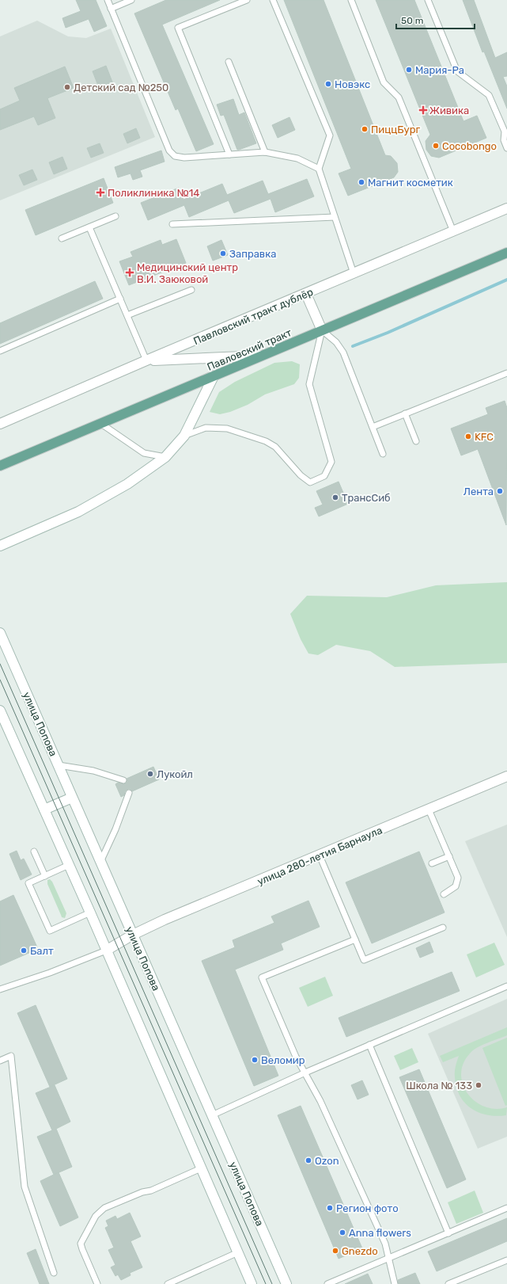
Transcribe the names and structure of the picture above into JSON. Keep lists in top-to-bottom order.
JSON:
{
  "streets": {
    "main road": [
      "Павловский тракт дублёр",
      "Павловский тракт",
      "улица Попова",
      "улица 280-летия Барнаула"
    ]
  },
  "crossings": [
    ["улица Попова", "улица 280-летия Барнаула"]
  ],
  "places": {
    "other": [
      "Мария-Ра",
      "Новэкс",
      "Детский сад №250",
      "ПиццБург",
      "Cocobongo",
      "Магнит косметик",
      "Заправка",
      "KFC",
      "Лента",
      "ТрансСиб",
      "Лукойл",
      "Балт",
      "Веломир",
      "Школа № 133",
      "Ozon",
      "Регион фото",
      "Anna flowers",
      "Gnezdo"
    ],
    "health": ["Живика", "Поликлиника №14", "Медицинский центр В.И. Заюковой"]
  },
  "scale_bar": "50 m"
}
